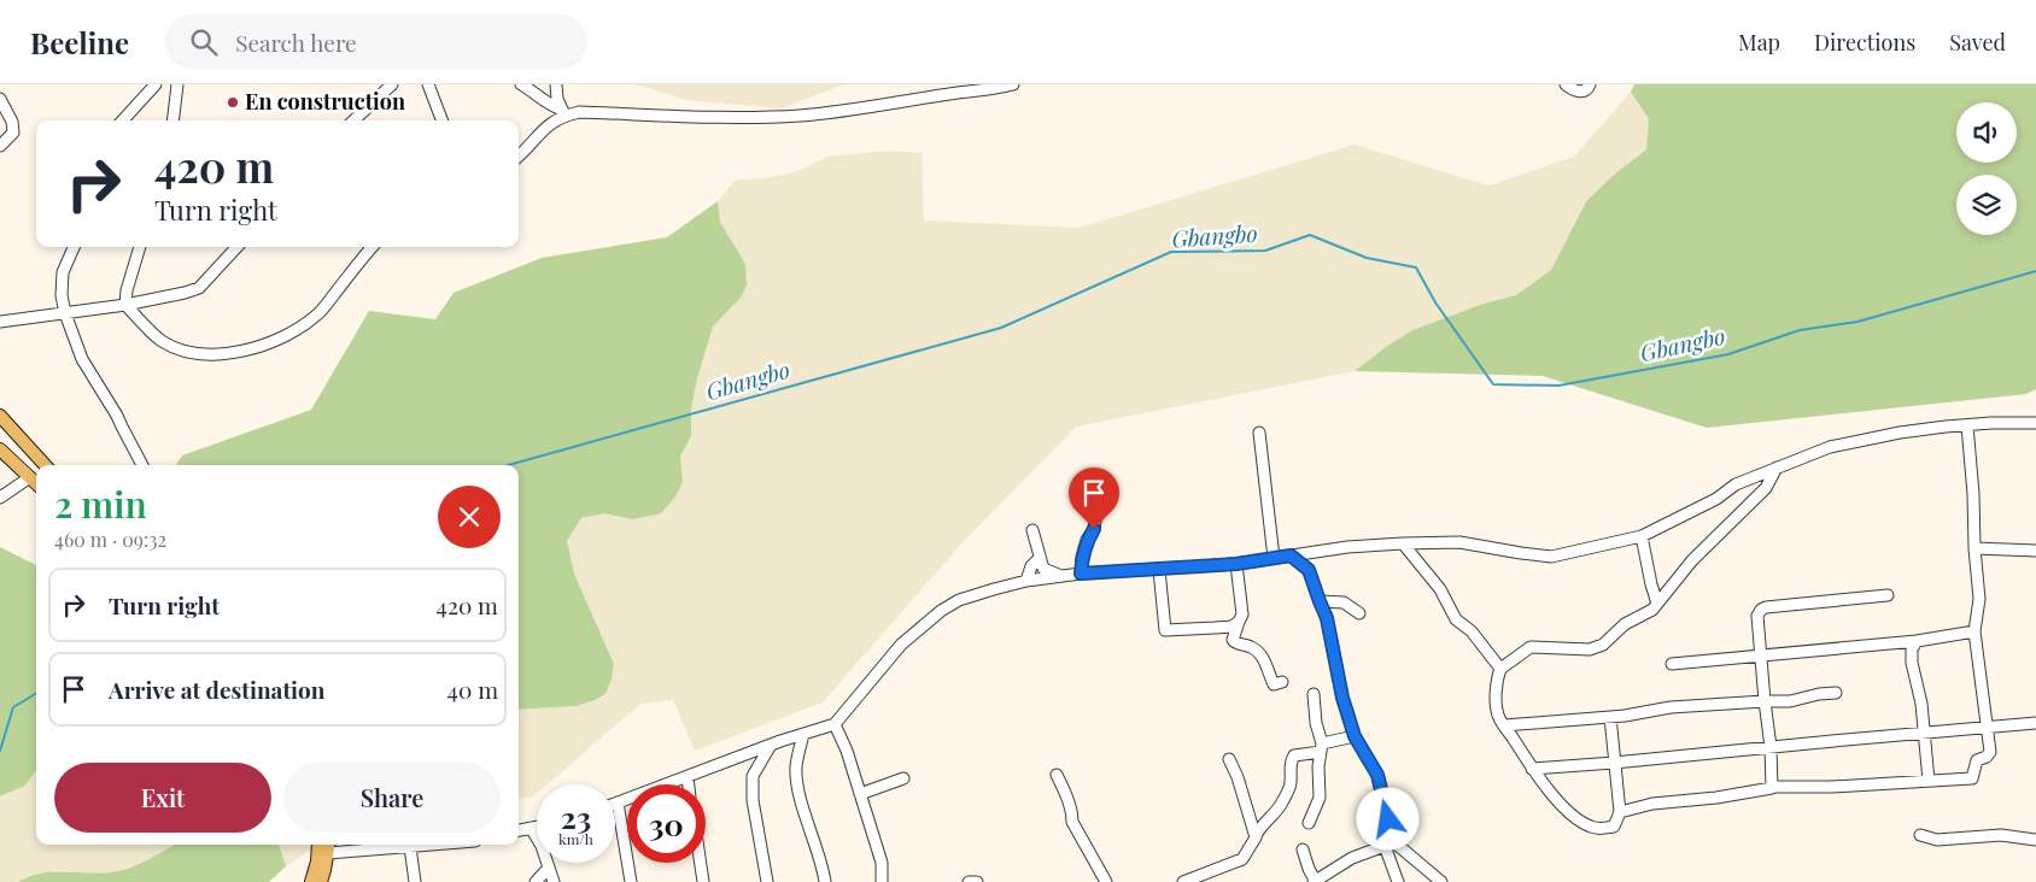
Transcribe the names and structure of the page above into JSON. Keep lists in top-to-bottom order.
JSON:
{
  "water": ["Gbangbo"],
  "places": ["En construction"],
  "page": {
    "header": "Beeline",
    "search": "Search here",
    "nav": ["Map", "Directions", "Saved"],
    "turn": ["420 m", "Turn right"],
    "heading": ["2 min", "460 m · 09:32"],
    "list": [
      {
        "name": "Turn right",
        "value": "420 m"
      },
      {
        "name": "Arrive at destination",
        "value": "40 m"
      }
    ],
    "buttons": ["Exit", "Share"],
    "speed": "23 km/h",
    "limit": "30"
  }
}
